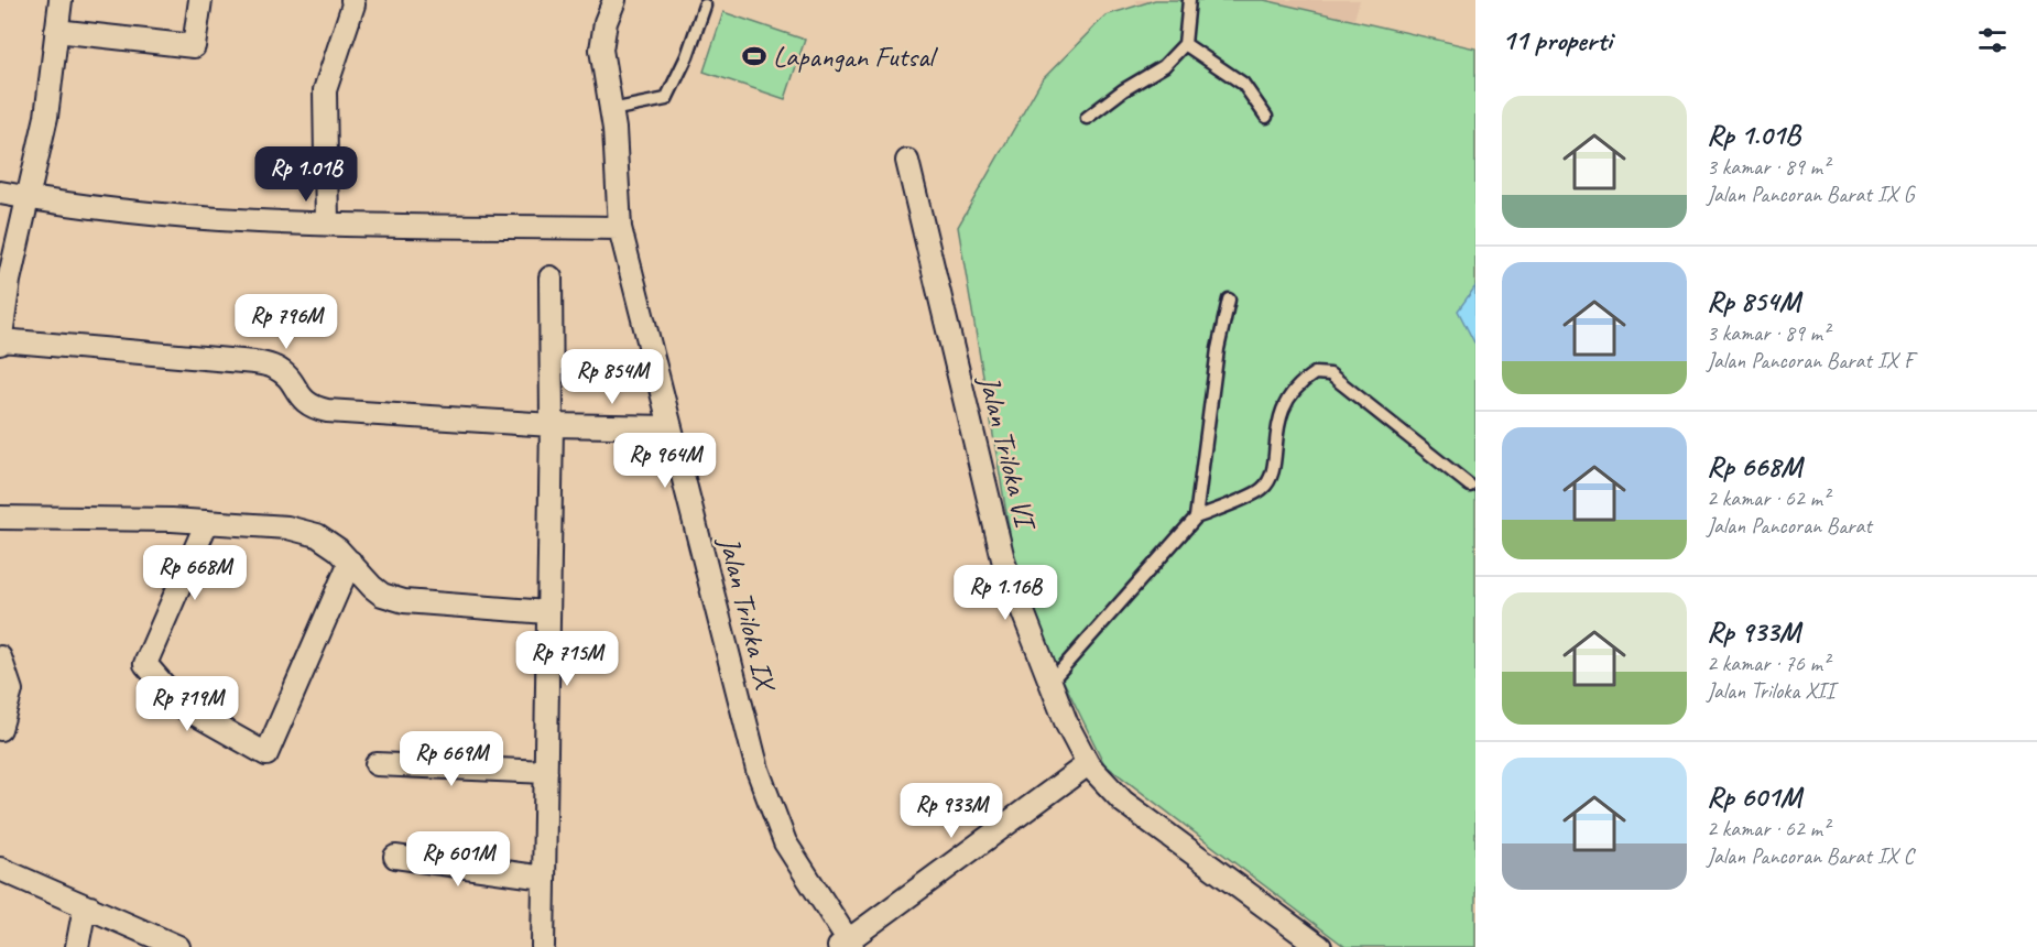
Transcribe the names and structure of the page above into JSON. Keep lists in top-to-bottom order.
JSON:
{
  "streets": {
    "street": ["Jalan Triloka VI", "Jalan Triloka IX"]
  },
  "places": {
    "sports": ["Lapangan Futsal"]
  },
  "page": {
    "heading": "11 properti",
    "list": [
      {
        "name": "Rp 1.01B",
        "note": "3 kamar · 89 m² · Jalan Pancoran Barat IX G"
      },
      {
        "name": "Rp 854M",
        "note": "3 kamar · 89 m² · Jalan Pancoran Barat IX F"
      },
      {
        "name": "Rp 668M",
        "note": "2 kamar · 62 m² · Jalan Pancoran Barat"
      },
      {
        "name": "Rp 933M",
        "note": "2 kamar · 76 m² · Jalan Triloka XII"
      },
      {
        "name": "Rp 601M",
        "note": "2 kamar · 62 m² · Jalan Pancoran Barat IX C"
      }
    ],
    "price": [
      "Rp 1.01B",
      "Rp 796M",
      "Rp 854M",
      "Rp 964M",
      "Rp 668M",
      "Rp 1.16B",
      "Rp 715M",
      "Rp 719M",
      "Rp 669M",
      "Rp 933M",
      "Rp 601M"
    ]
  }
}
